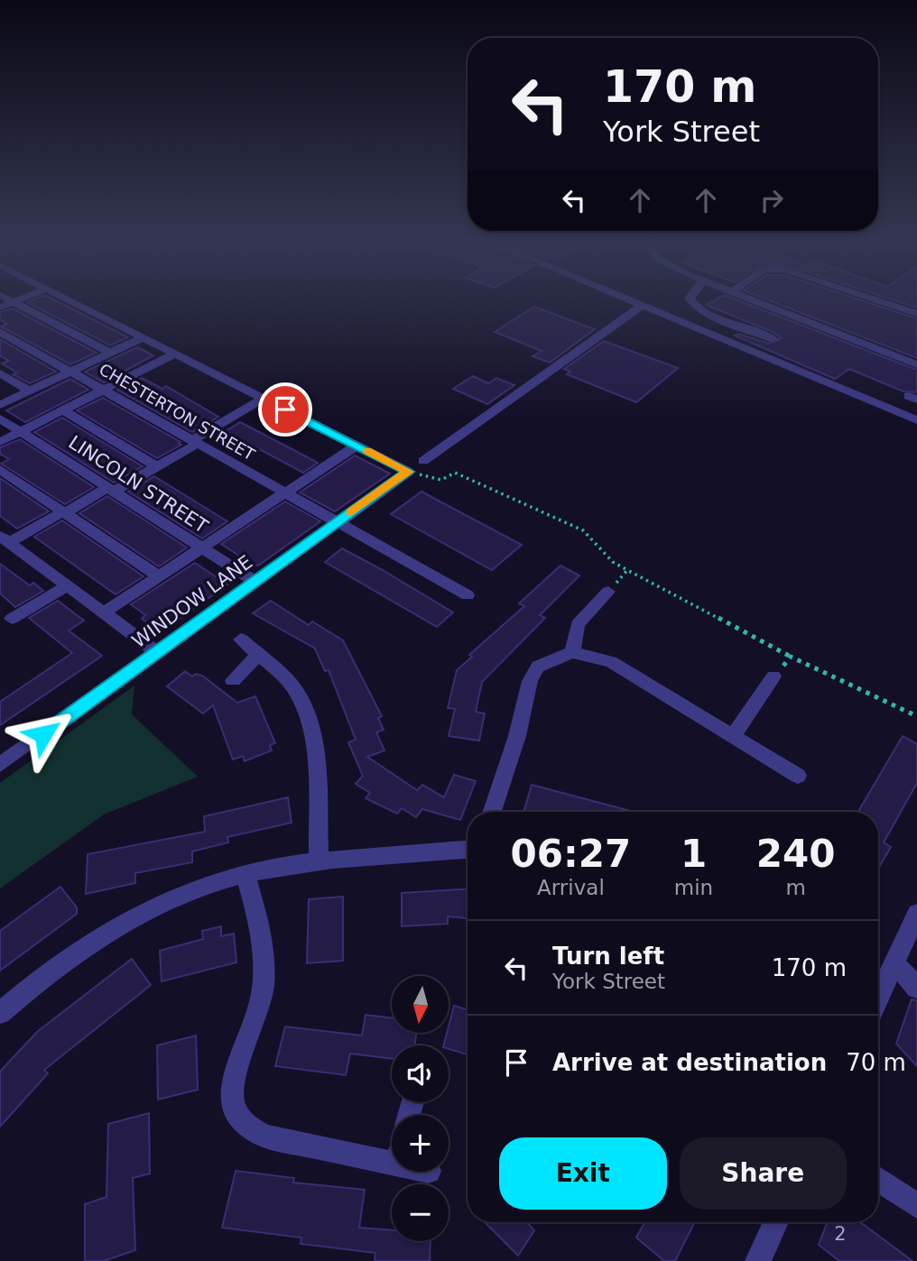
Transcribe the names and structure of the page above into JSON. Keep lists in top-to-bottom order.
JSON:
{
  "streets": {
    "street": ["CHESTERTON STREET", "LINCOLN STREET", "WINDOW LANE"]
  },
  "crossings": [
    ["CHESTERTON STREET", "WINDOW LANE"],
    ["LINCOLN STREET", "WINDOW LANE"]
  ],
  "house_numbers": ["2"],
  "north": "bottom",
  "page": {
    "turn": ["170 m", "York Street"],
    "eta": [
      "06:27",
      "Arrival",
      "1",
      "min",
      "240",
      "m"
    ],
    "list": [
      {
        "name": "Turn left",
        "note": "York Street",
        "value": "170 m"
      },
      {
        "name": "Arrive at destination",
        "value": "70 m"
      }
    ],
    "map_buttons": ["+", "−"],
    "buttons": ["Exit", "Share"]
  }
}
